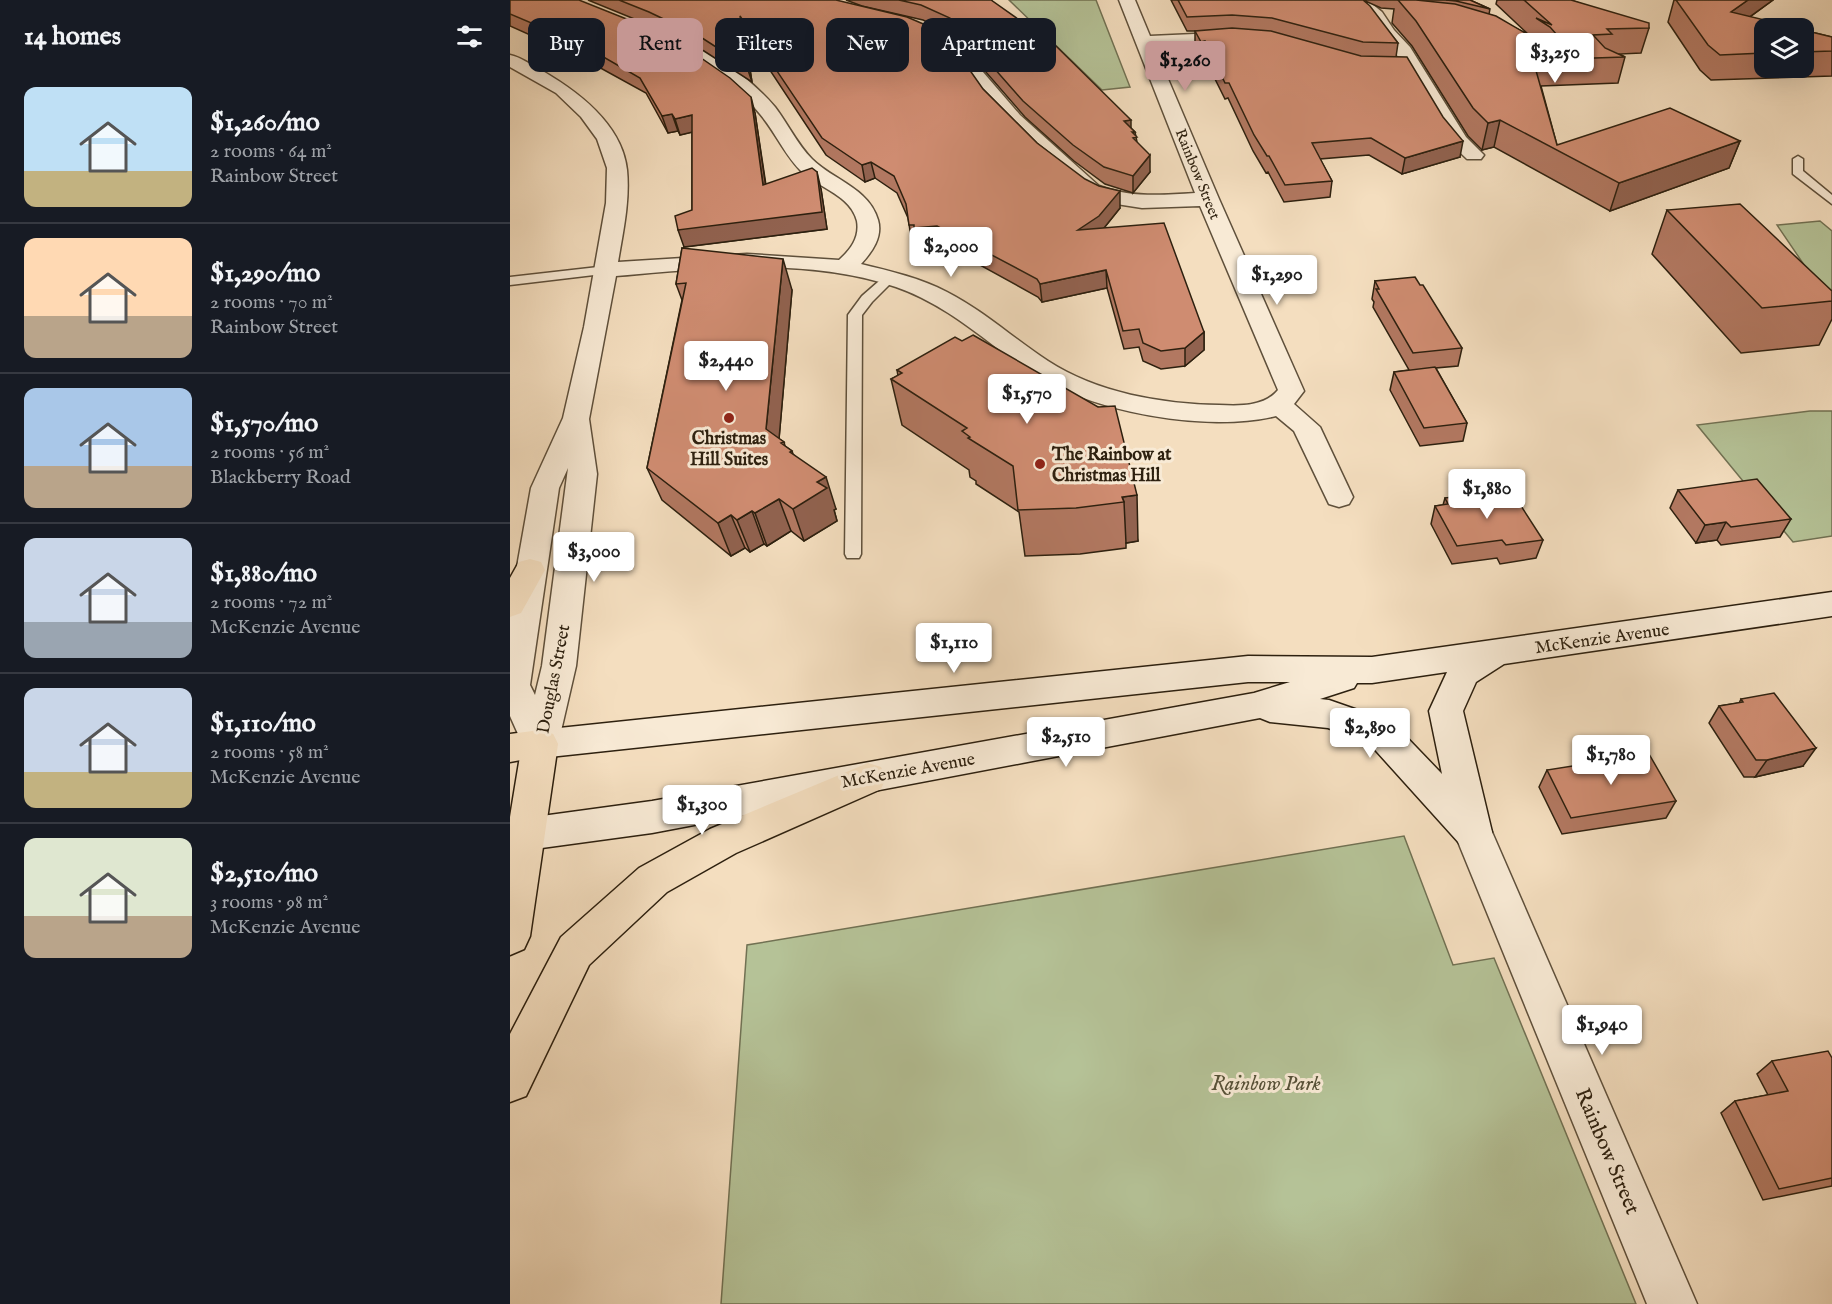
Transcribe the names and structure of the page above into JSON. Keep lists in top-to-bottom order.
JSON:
{
  "streets": {
    "street": ["Rainbow Street", "McKenzie Avenue", "Douglas Street"]
  },
  "crossings": [
    ["McKenzie Avenue", "Douglas Street"]
  ],
  "parks": ["Rainbow Park"],
  "places": ["Christmas Hill Suites", "The Rainbow at Christmas Hill"],
  "page": {
    "heading": "14 homes",
    "chip": [
      "Buy",
      "Rent",
      "Filters",
      "New",
      "Apartment"
    ],
    "price": [
      "$3,250",
      "$1,260",
      "$2,000",
      "$1,290",
      "$2,440",
      "$1,570",
      "$1,880",
      "$3,000",
      "$1,110",
      "$2,890",
      "$2,510",
      "$1,780",
      "$1,300",
      "$1,940"
    ],
    "list": [
      {
        "name": "$1,260/mo",
        "note": "2 rooms · 64 m² · Rainbow Street"
      },
      {
        "name": "$1,290/mo",
        "note": "2 rooms · 70 m² · Rainbow Street"
      },
      {
        "name": "$1,570/mo",
        "note": "2 rooms · 56 m² · Blackberry Road"
      },
      {
        "name": "$1,880/mo",
        "note": "2 rooms · 72 m² · McKenzie Avenue"
      },
      {
        "name": "$1,110/mo",
        "note": "2 rooms · 58 m² · McKenzie Avenue"
      },
      {
        "name": "$2,510/mo",
        "note": "3 rooms · 98 m² · McKenzie Avenue"
      }
    ]
  }
}
